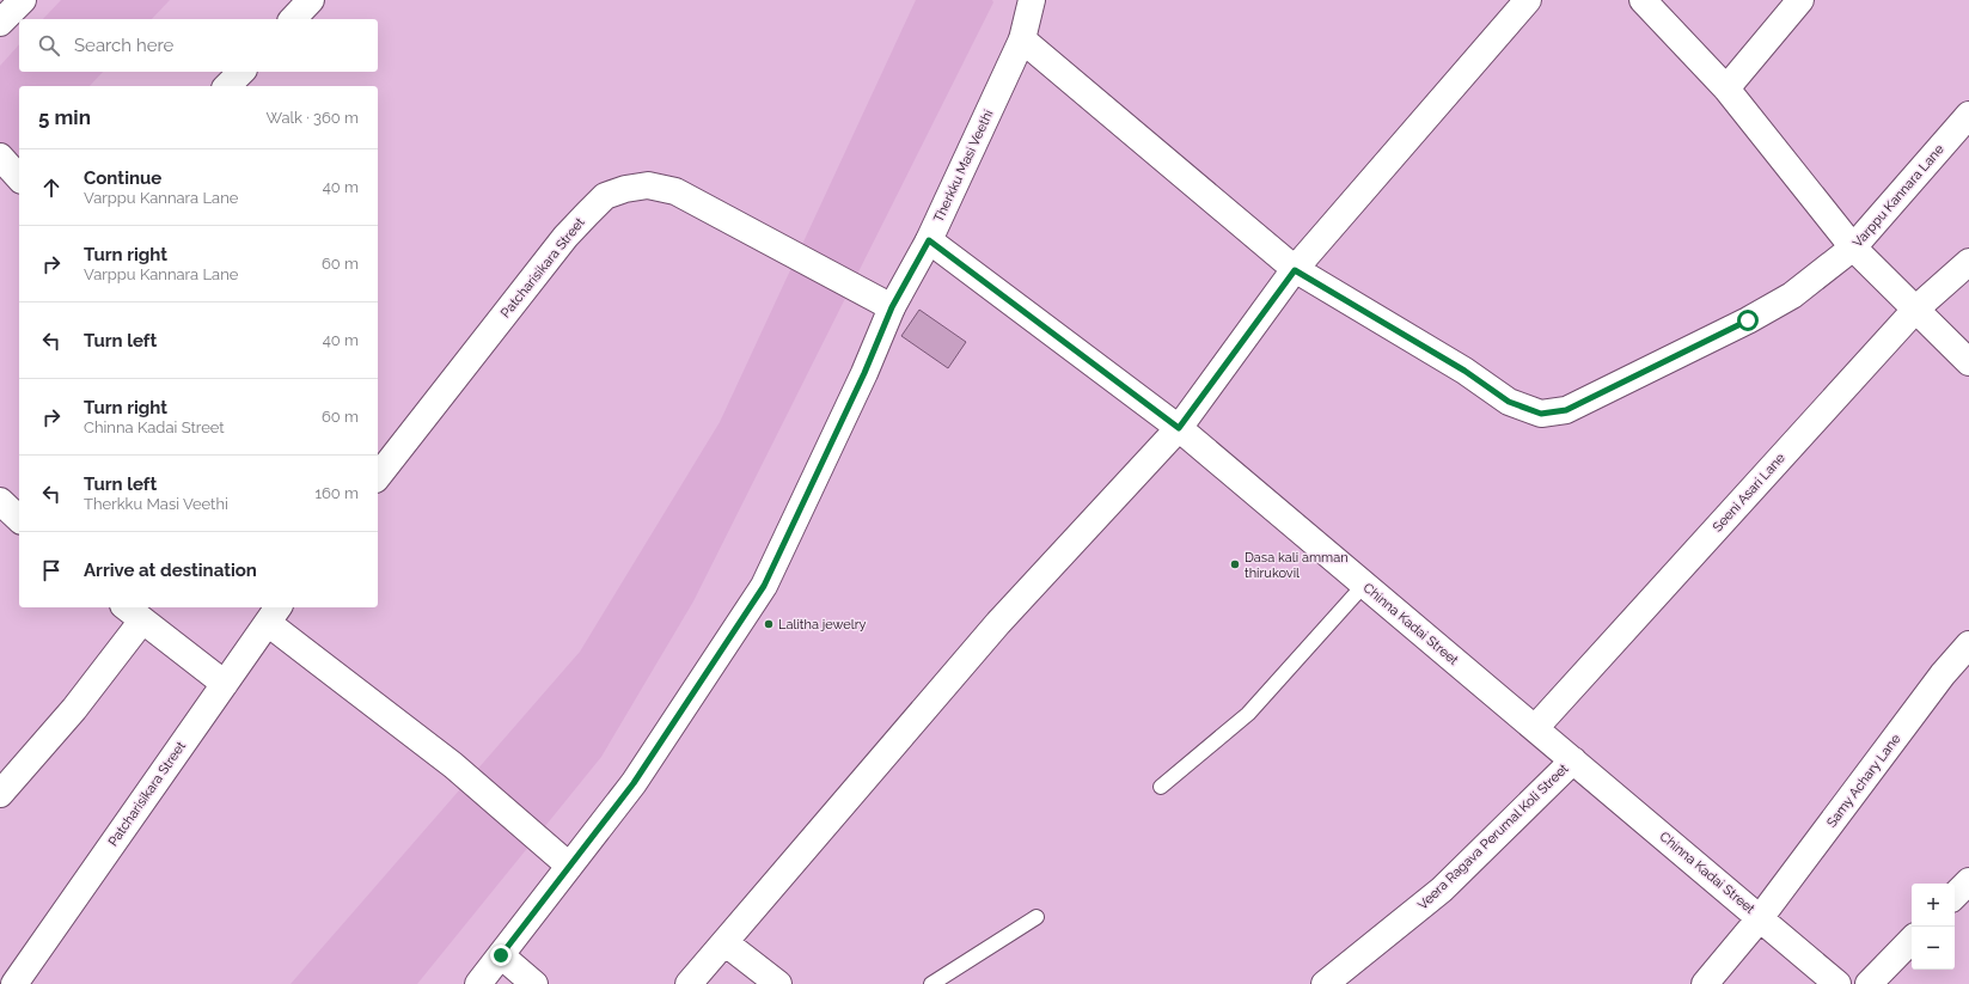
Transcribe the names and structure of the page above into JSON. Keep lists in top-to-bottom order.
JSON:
{
  "streets": {
    "street": [
      "Therkku Masi Veethi",
      "Varppu Kannara Lane",
      "Patcharisikara Street",
      "Seeni Asari Lane",
      "Chinna Kadai Street",
      "Samy Achary Lane",
      "Veera Ragava Perumal Koli Street"
    ]
  },
  "crossings": [
    ["Therkku Masi Veethi", "Varppu Kannara Lane"],
    ["Therkku Masi Veethi", "Patcharisikara Street"],
    ["Therkku Masi Veethi", "Chinna Kadai Street"],
    ["Seeni Asari Lane", "Chinna Kadai Street"],
    ["Chinna Kadai Street", "Samy Achary Lane"],
    ["Chinna Kadai Street", "Veera Ragava Perumal Koli Street"]
  ],
  "places": ["Dasa kali amman thirukovil", "Lalitha jewelry"],
  "page": {
    "search": "Search here",
    "heading": ["5 min", "Walk · 360 m"],
    "list": [
      ["Continue", "Varppu Kannara Lane", "40 m"],
      ["Turn right", "Varppu Kannara Lane", "60 m"],
      ["Turn left", "40 m"],
      ["Turn right", "Chinna Kadai Street", "60 m"],
      ["Turn left", "Therkku Masi Veethi", "160 m"],
      "Arrive at destination"
    ],
    "map_buttons": ["+", "−"]
  }
}
